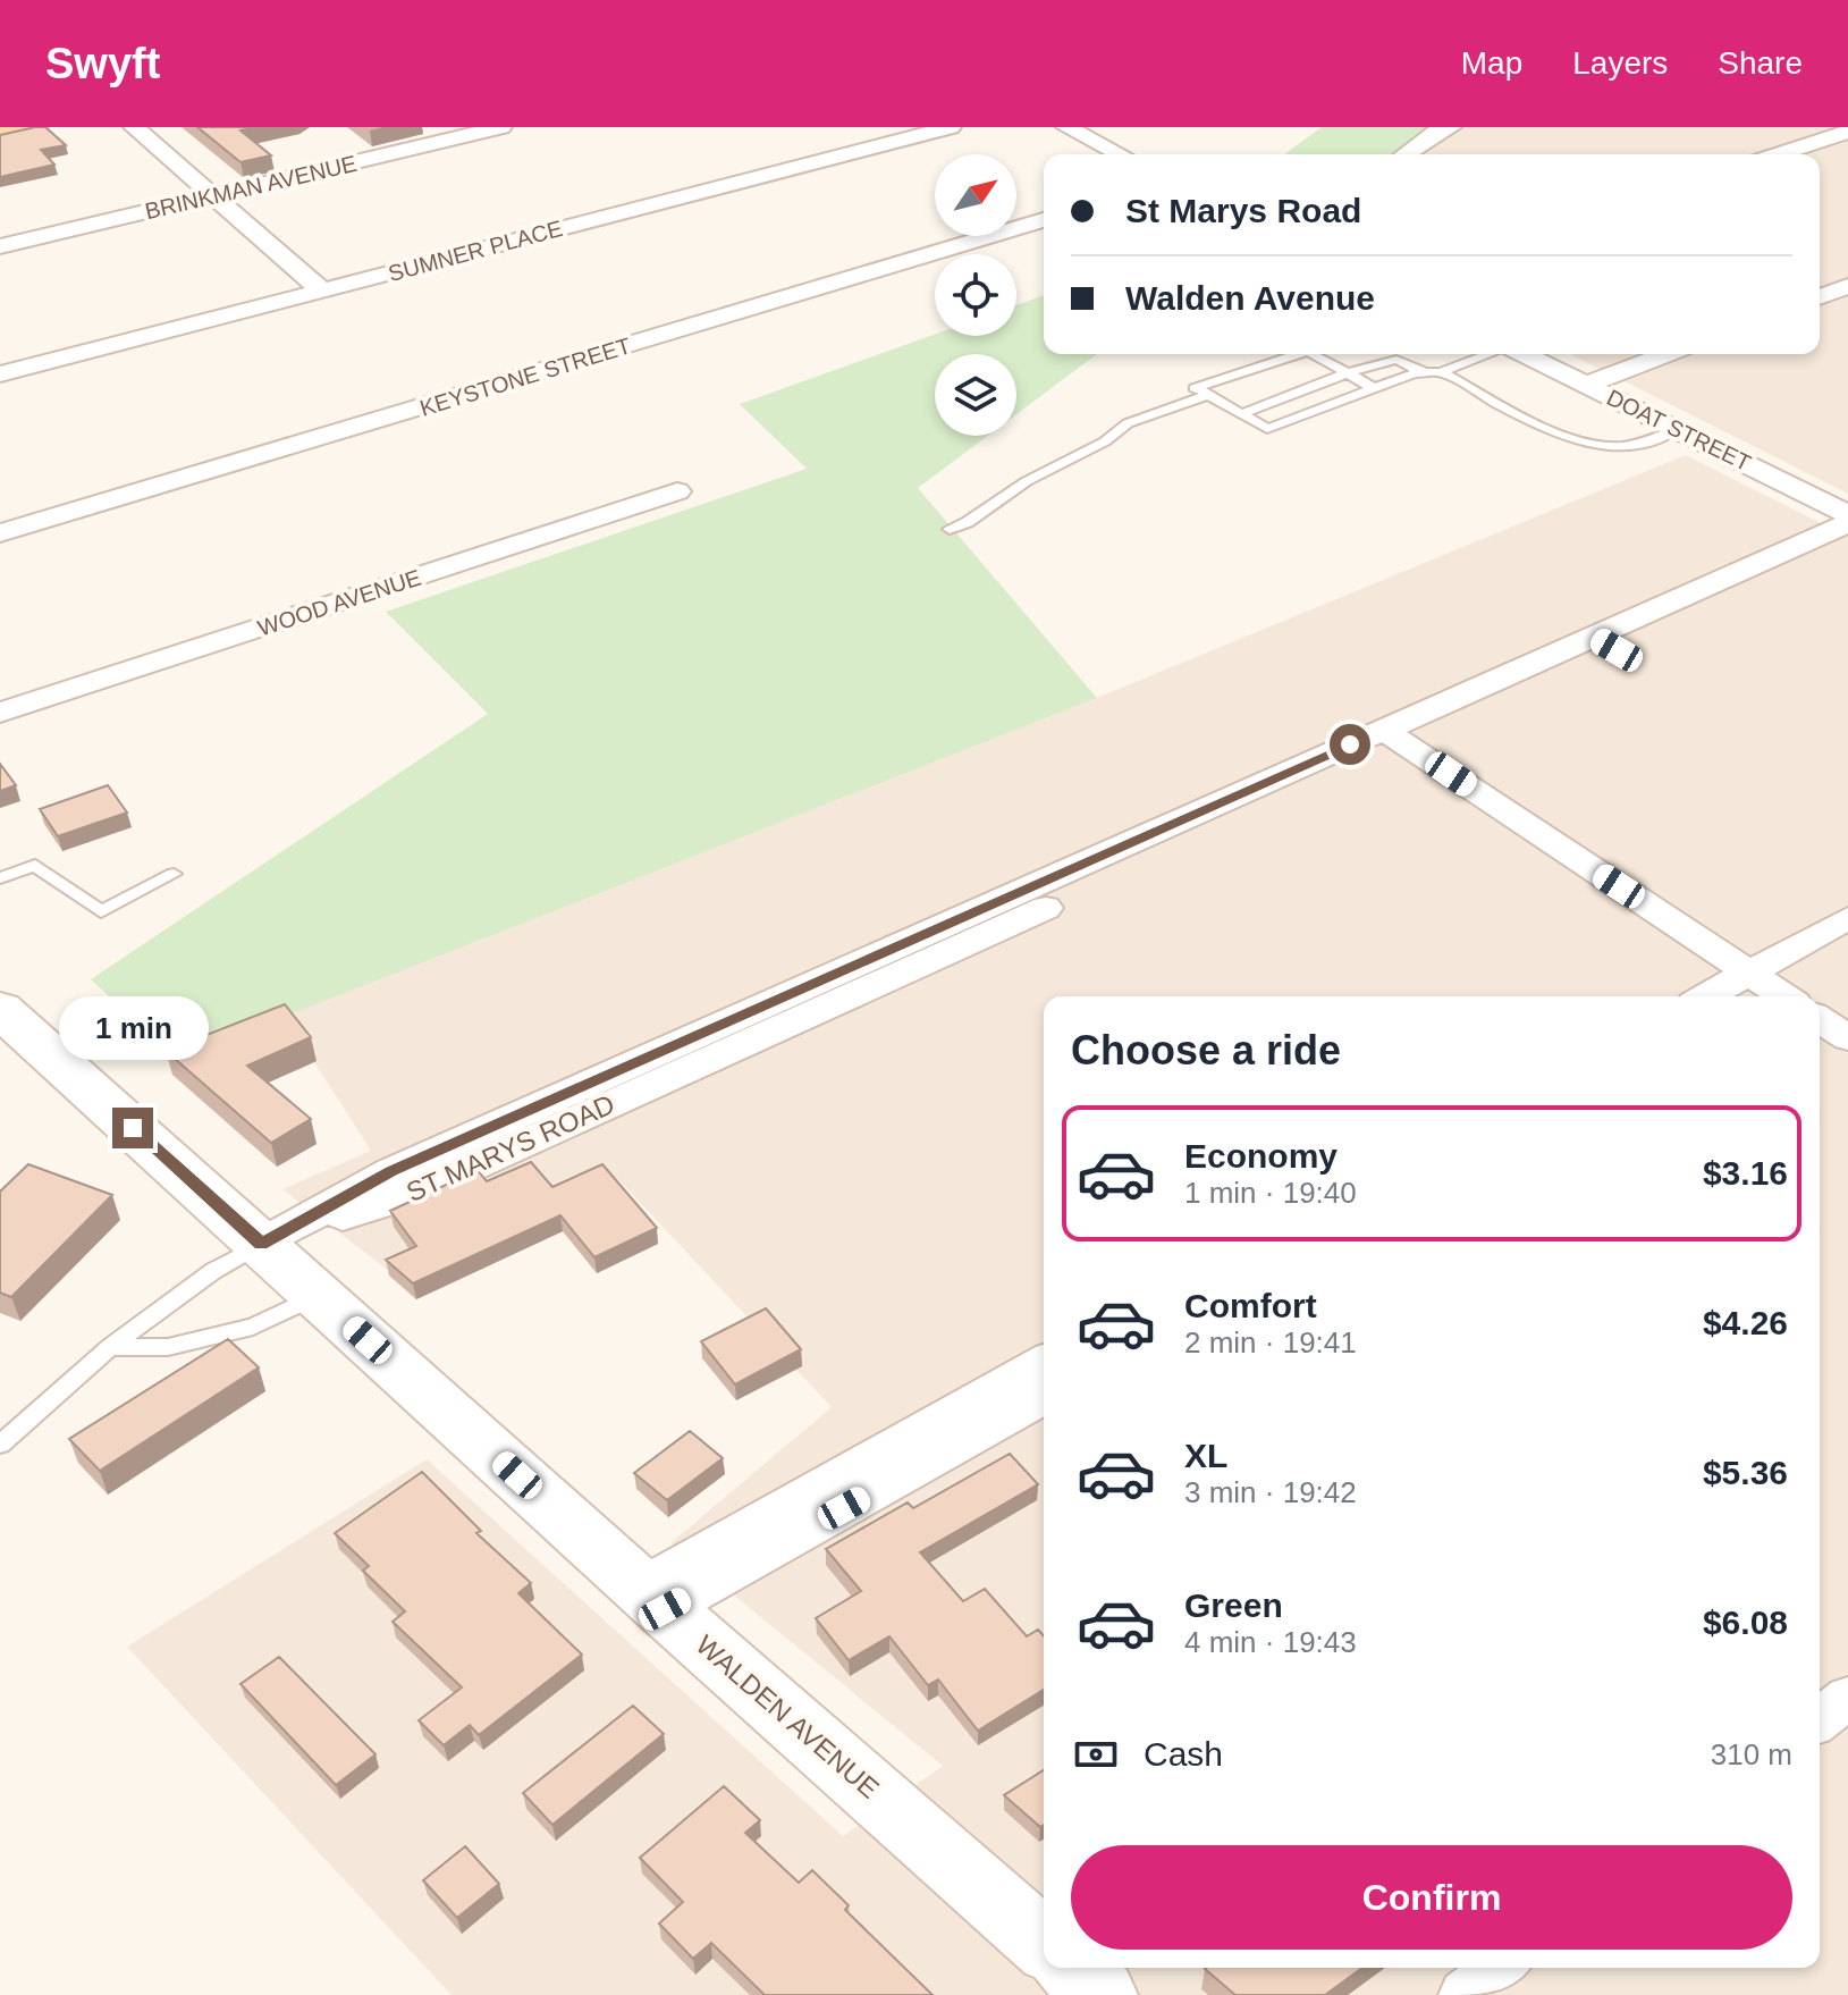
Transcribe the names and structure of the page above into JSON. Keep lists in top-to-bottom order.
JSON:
{
  "streets": {
    "main road": ["WALDEN AVENUE"],
    "street": [
      "BRINKMAN AVENUE",
      "SUMNER PLACE",
      "KEYSTONE STREET",
      "DOAT STREET",
      "WOOD AVENUE",
      "ST MARYS ROAD"
    ]
  },
  "crossings": [
    ["DOAT STREET", "ST MARYS ROAD"],
    ["ST MARYS ROAD", "WALDEN AVENUE"]
  ],
  "north": "top right",
  "page": {
    "header": "Swyft",
    "nav": ["Map", "Layers", "Share"],
    "banner": ["St Marys Road", "Walden Avenue"],
    "bubble": "1 min",
    "heading": "Choose a ride",
    "list": [
      {
        "name": "Economy",
        "note": "1 min · 19:40",
        "value": "$3.16"
      },
      {
        "name": "Comfort",
        "note": "2 min · 19:41",
        "value": "$4.26"
      },
      {
        "name": "XL",
        "note": "3 min · 19:42",
        "value": "$5.36"
      },
      {
        "name": "Green",
        "note": "4 min · 19:43",
        "value": "$6.08"
      }
    ],
    "pay": ["Cash", "310 m"],
    "buttons": "Confirm"
  }
}
